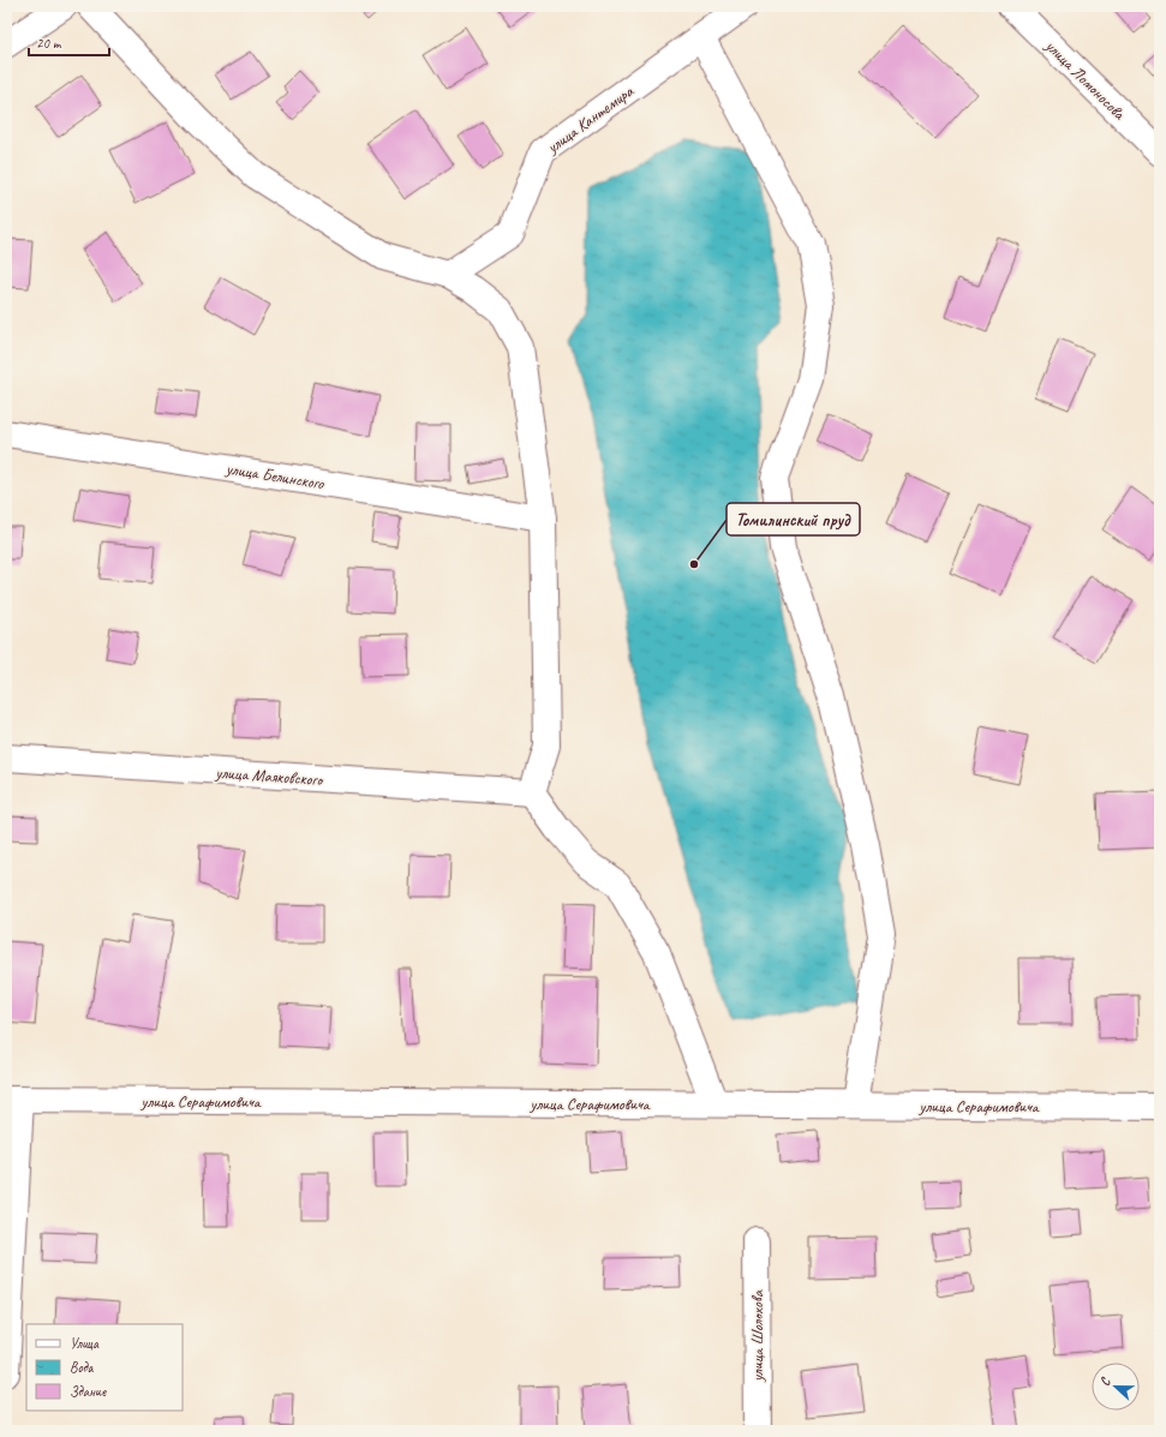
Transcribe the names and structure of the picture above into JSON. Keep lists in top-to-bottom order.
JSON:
{
  "streets": {
    "street": [
      "улица Ломоносова",
      "улица Кантемира",
      "улица Белинского",
      "улица Маяковского",
      "улица Серафимовича",
      "улица Шолохова"
    ]
  },
  "places": ["Томилинский пруд"],
  "legend": ["Улица", "Вода", "Здание"],
  "scale_bar": "20 m",
  "north": "left"
}
